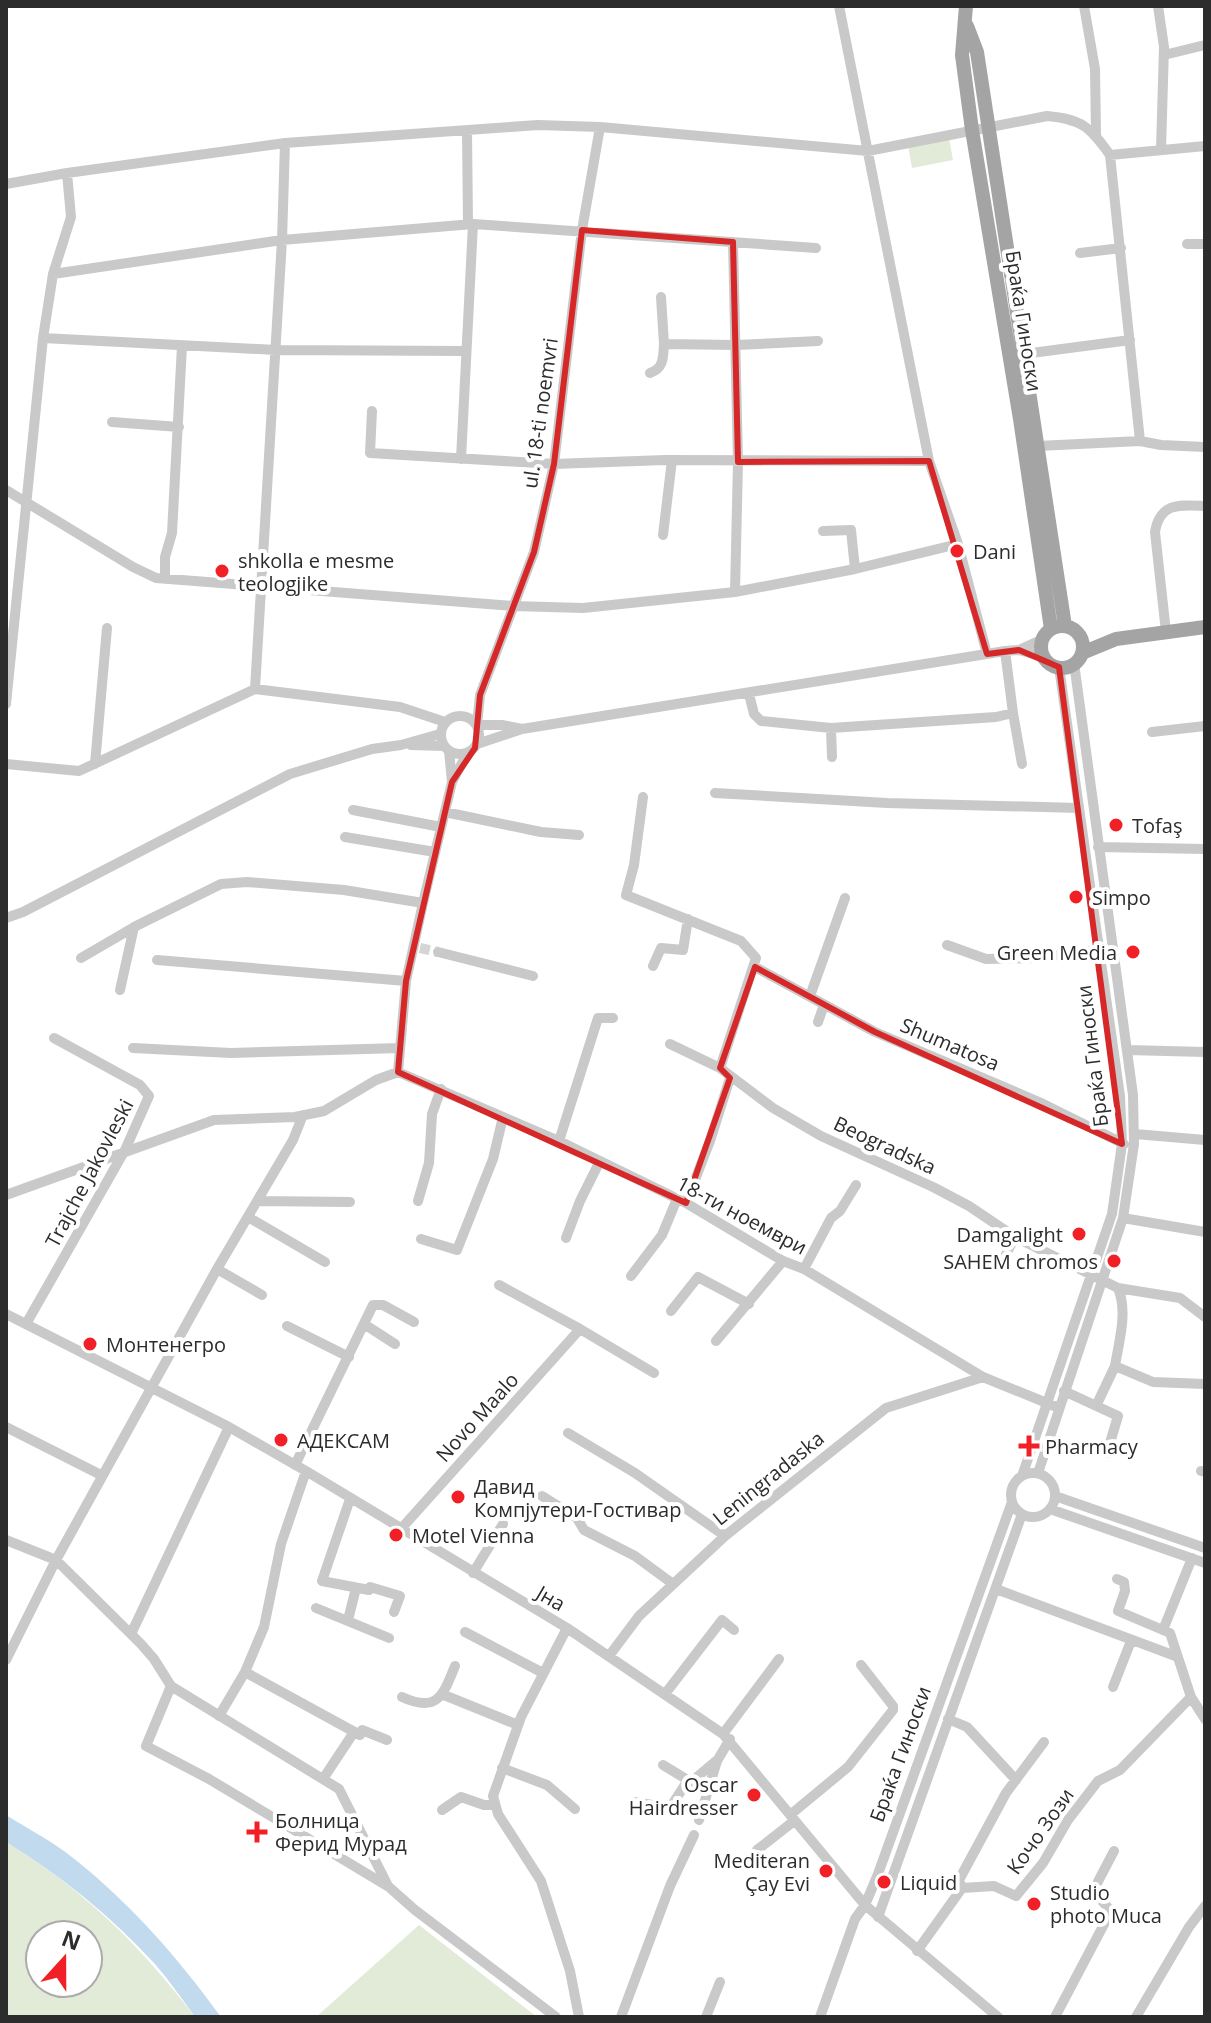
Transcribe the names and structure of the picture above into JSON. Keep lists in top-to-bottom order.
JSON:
{
  "streets": {
    "main road": ["Браќа Гиноски"],
    "street": [
      "ul. 18-ti noemvri",
      "Shumatosa",
      "Beogradska",
      "Trajche Jakovleski",
      "18-ти ноември",
      "Novo Maalo",
      "Leningradaska",
      "Јна",
      "Кочо Зози"
    ]
  },
  "crossings": [
    ["Браќа Гиноски", "Shumatosa"],
    ["Браќа Гиноски", "Beogradska"],
    ["Браќа Гиноски", "18-ти ноември"],
    ["Браќа Гиноски", "Јна"],
    ["Trajche Jakovleski", "Јна"],
    ["18-ти ноември", "Leningradaska"],
    ["Novo Maalo", "Јна"],
    ["Leningradaska", "Јна"]
  ],
  "places": {
    "other": [
      "Dani",
      "shkolla e mesme teologjike",
      "Tofaş",
      "Simpo",
      "Green Media",
      "Damgalight",
      "SAHEM chromos",
      "Монтенегро",
      "АДЕКСАМ",
      "Давид Компјутери-Гостивар",
      "Motel Vienna",
      "Oscar Hairdresser",
      "Mediteran Çay Evi",
      "Liquid",
      "Studio photo Muca"
    ],
    "health": ["Pharmacy", "Болница Ферид Мурад"]
  },
  "north": "top"
}
